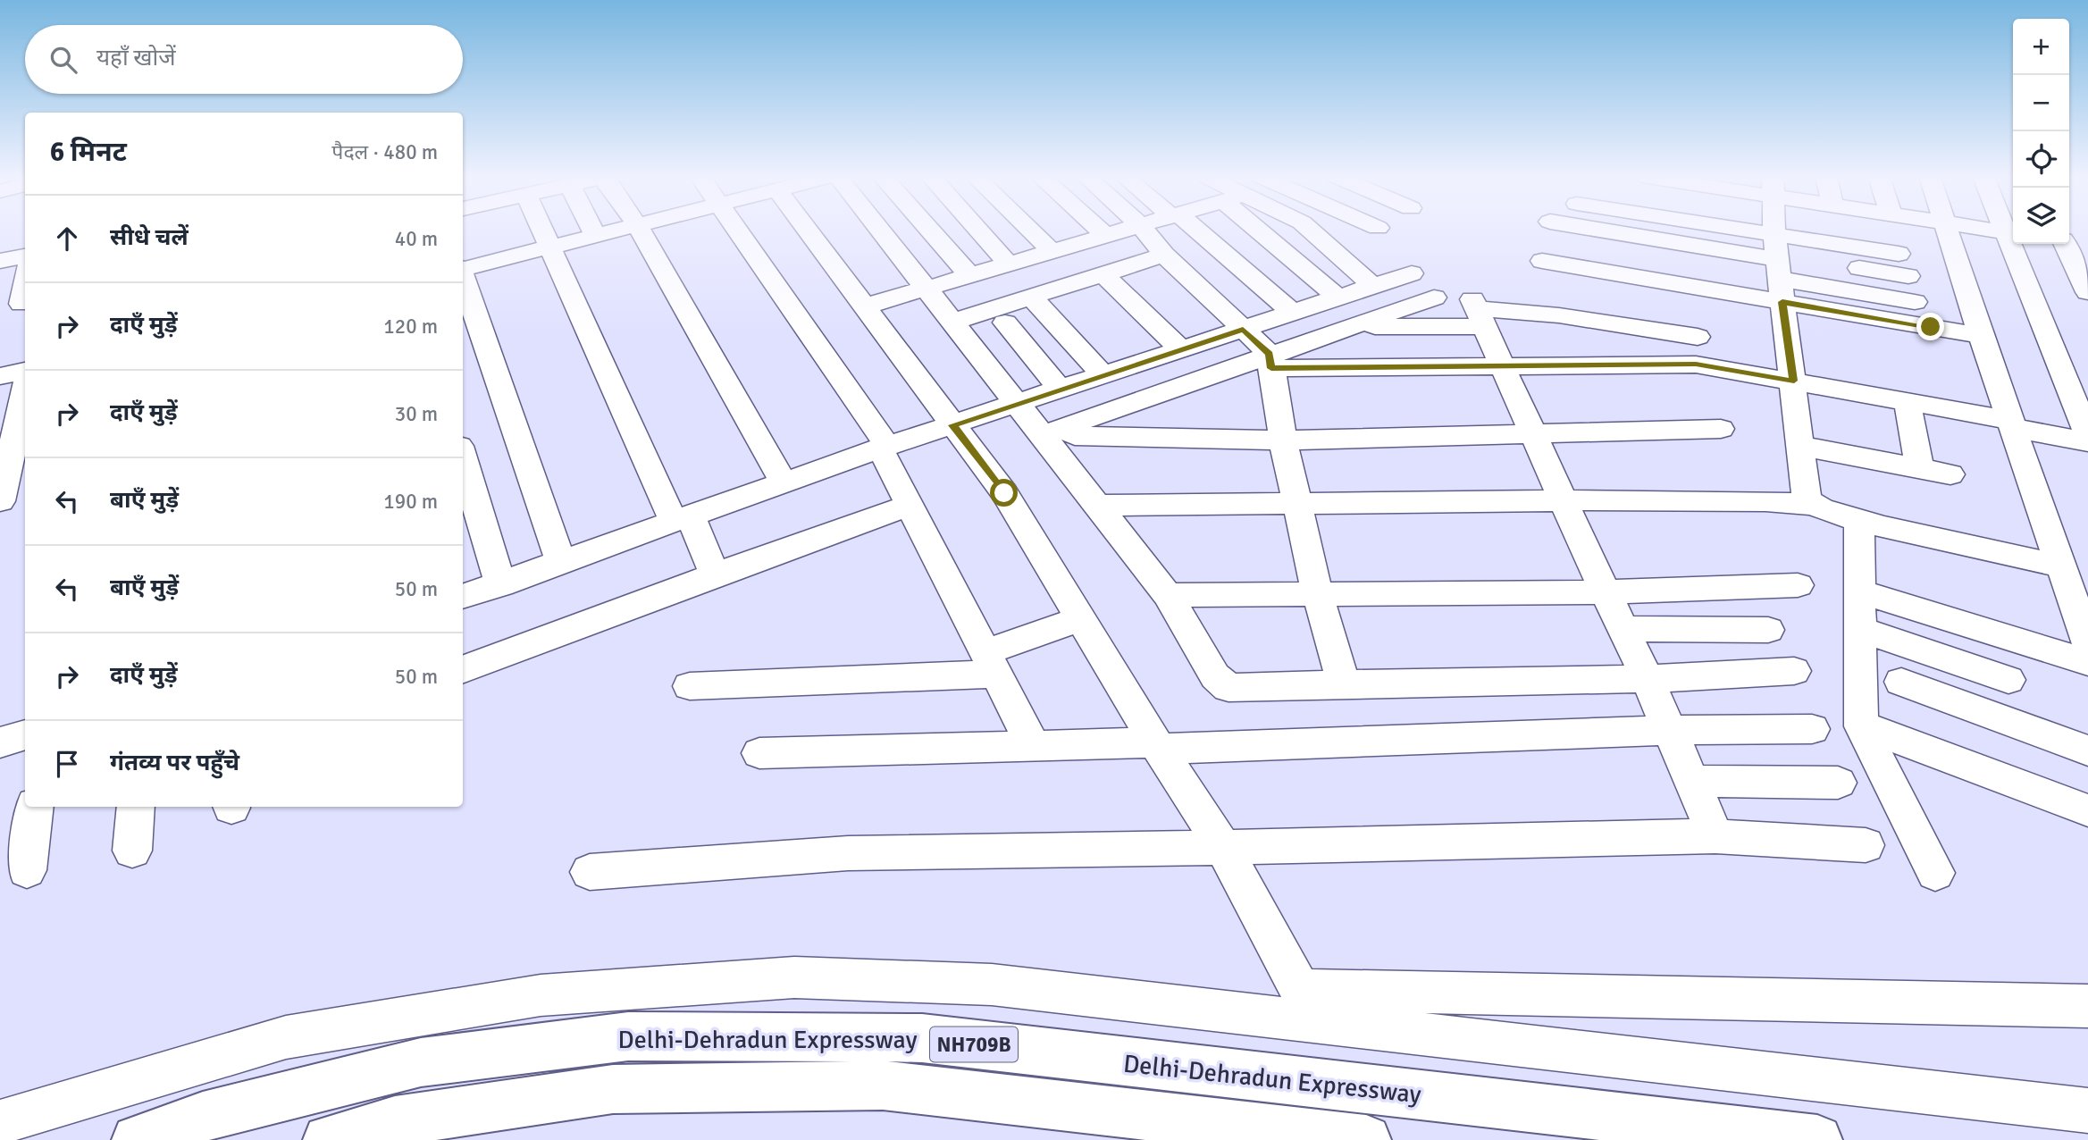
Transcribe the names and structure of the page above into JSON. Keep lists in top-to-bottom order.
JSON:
{
  "streets": {
    "highway": ["Delhi-Dehradun Expressway", "NH709B"]
  },
  "page": {
    "map_buttons": ["+", "−"],
    "search": "यहाँ खोजें",
    "heading": ["6 मिनट", "पैदल · 480 m"],
    "list": [
      ["सीधे चलें", "40 m"],
      ["दाएँ मुड़ें", "120 m"],
      ["दाएँ मुड़ें", "30 m"],
      ["बाएँ मुड़ें", "190 m"],
      ["बाएँ मुड़ें", "50 m"],
      ["दाएँ मुड़ें", "50 m"],
      "गंतव्य पर पहुँचे"
    ]
  }
}
